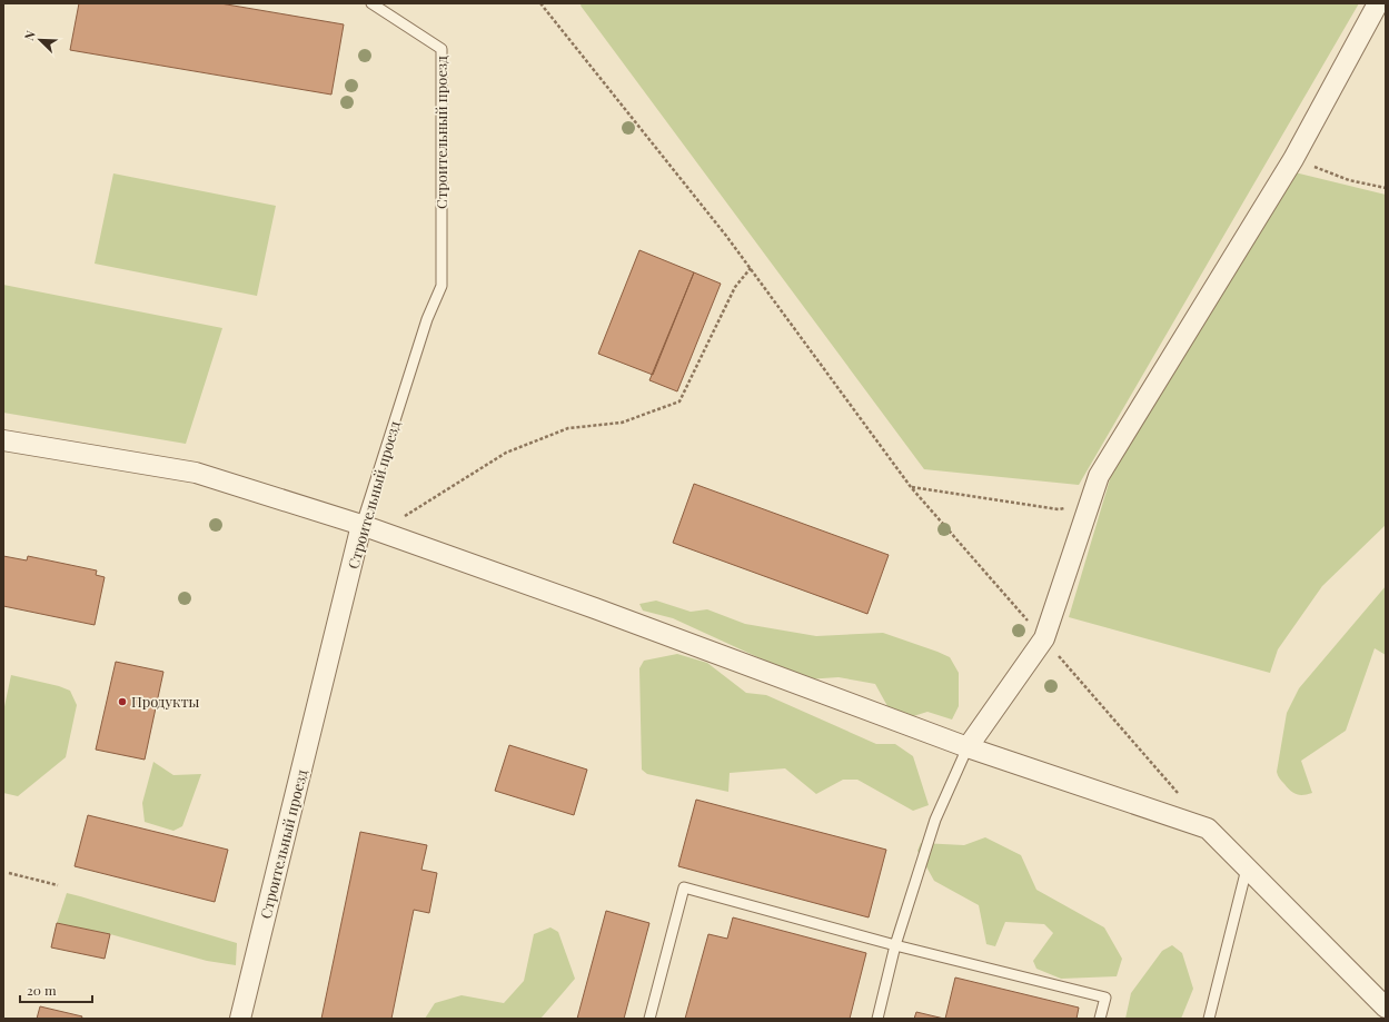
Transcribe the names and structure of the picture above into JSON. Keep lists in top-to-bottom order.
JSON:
{
  "streets": {
    "street": ["Строительный проезд"]
  },
  "places": ["Продукты"],
  "scale_bar": "20 m",
  "north": "top left"
}
